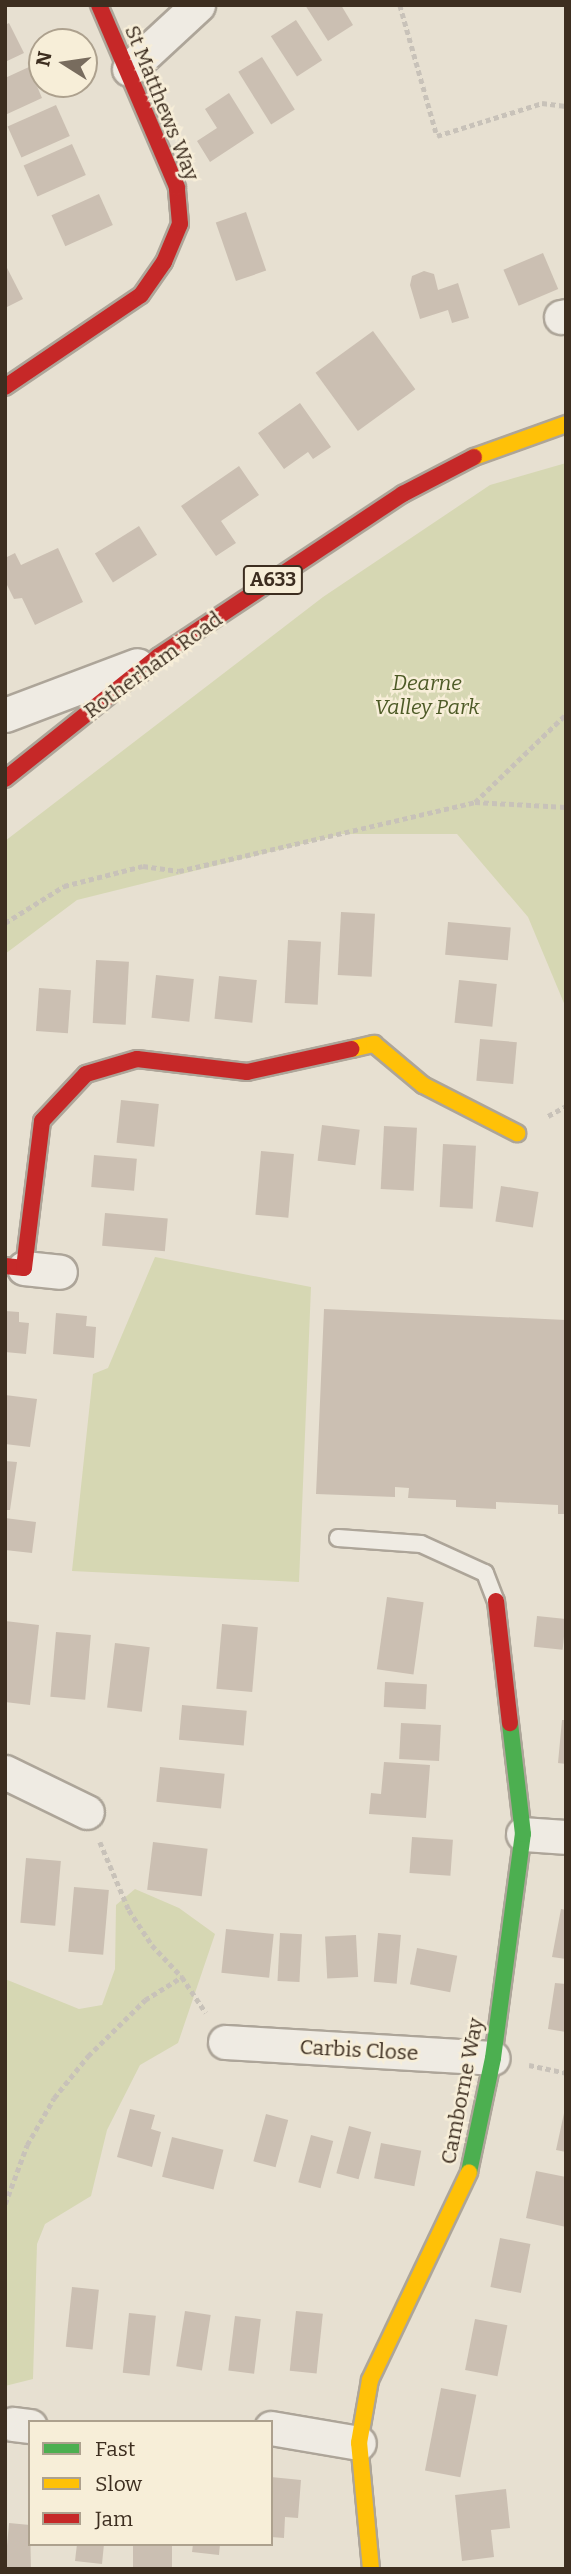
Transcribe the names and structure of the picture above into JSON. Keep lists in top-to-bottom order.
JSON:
{
  "streets": {
    "street": [
      "St Matthews Way",
      "A633",
      "Rotherham Road",
      "Carbis Close",
      "Camborne Way"
    ]
  },
  "crossings": [
    ["Carbis Close", "Camborne Way"]
  ],
  "parks": ["Dearne Valley Park"],
  "legend": ["Fast", "Slow", "Jam"],
  "north": "left"
}
